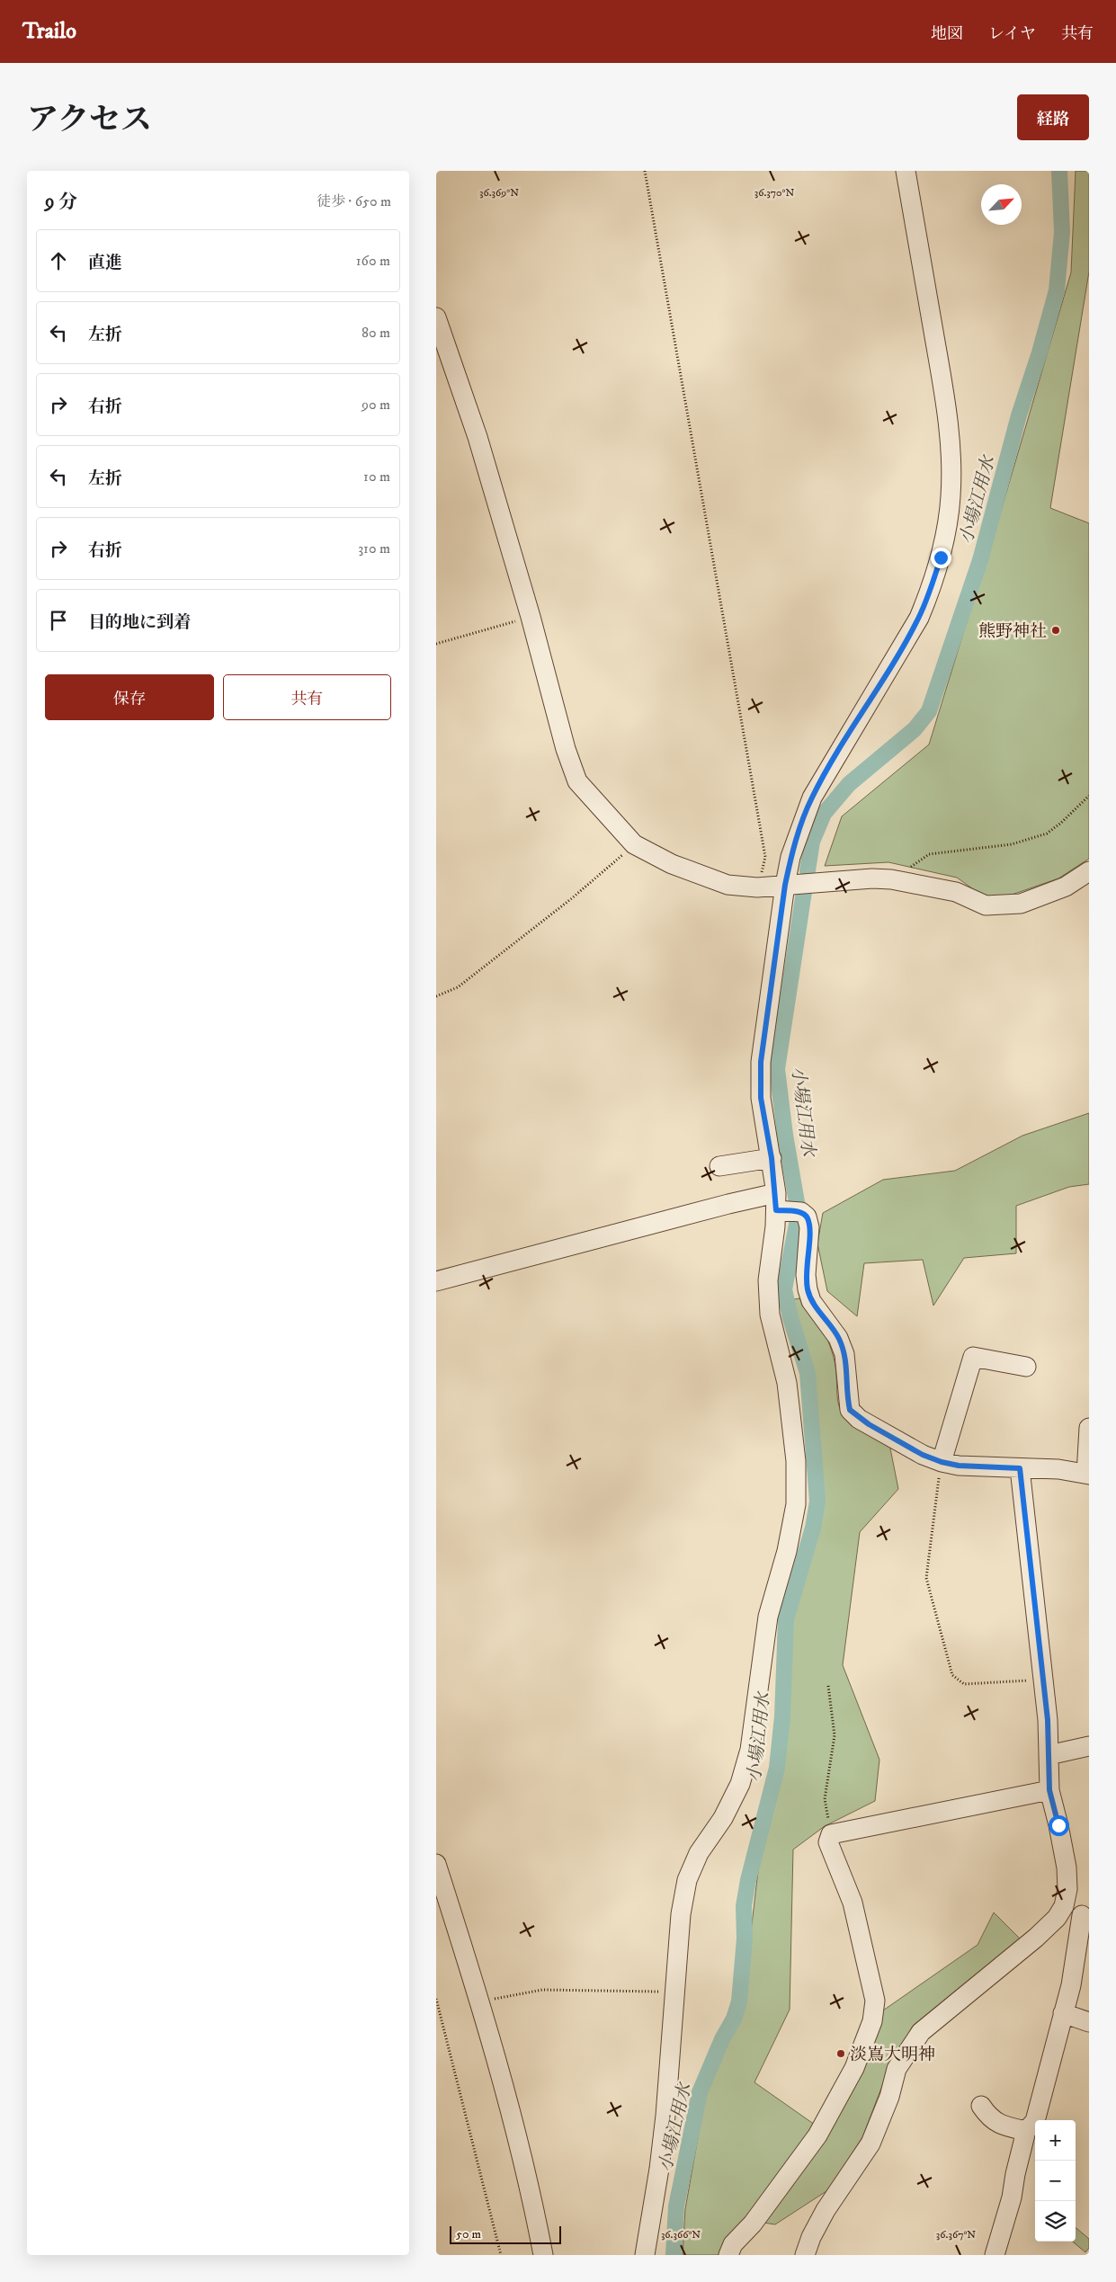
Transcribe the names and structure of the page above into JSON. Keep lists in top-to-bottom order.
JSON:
{
  "water": ["小場江用水"],
  "places": ["熊野神社", "淡嶌大明神"],
  "scale_bar": "50 m",
  "north": "top right",
  "page": {
    "header": "Trailo",
    "nav": ["地図", "レイヤ", "共有"],
    "title": "アクセス",
    "buttons": [
      "経路",
      ["保存", "共有"]
    ],
    "heading": ["9 分", "徒歩 · 650 m"],
    "list": [
      ["直進", "160 m"],
      ["左折", "80 m"],
      ["右折", "90 m"],
      ["左折", "10 m"],
      ["右折", "310 m"],
      "目的地に到着"
    ],
    "map_buttons": ["+", "−"],
    "scale": "50 m"
  },
  "coordinates": [
    "36.369°N",
    "36.370°N",
    "36.366°N",
    "36.367°N"
  ]
}
